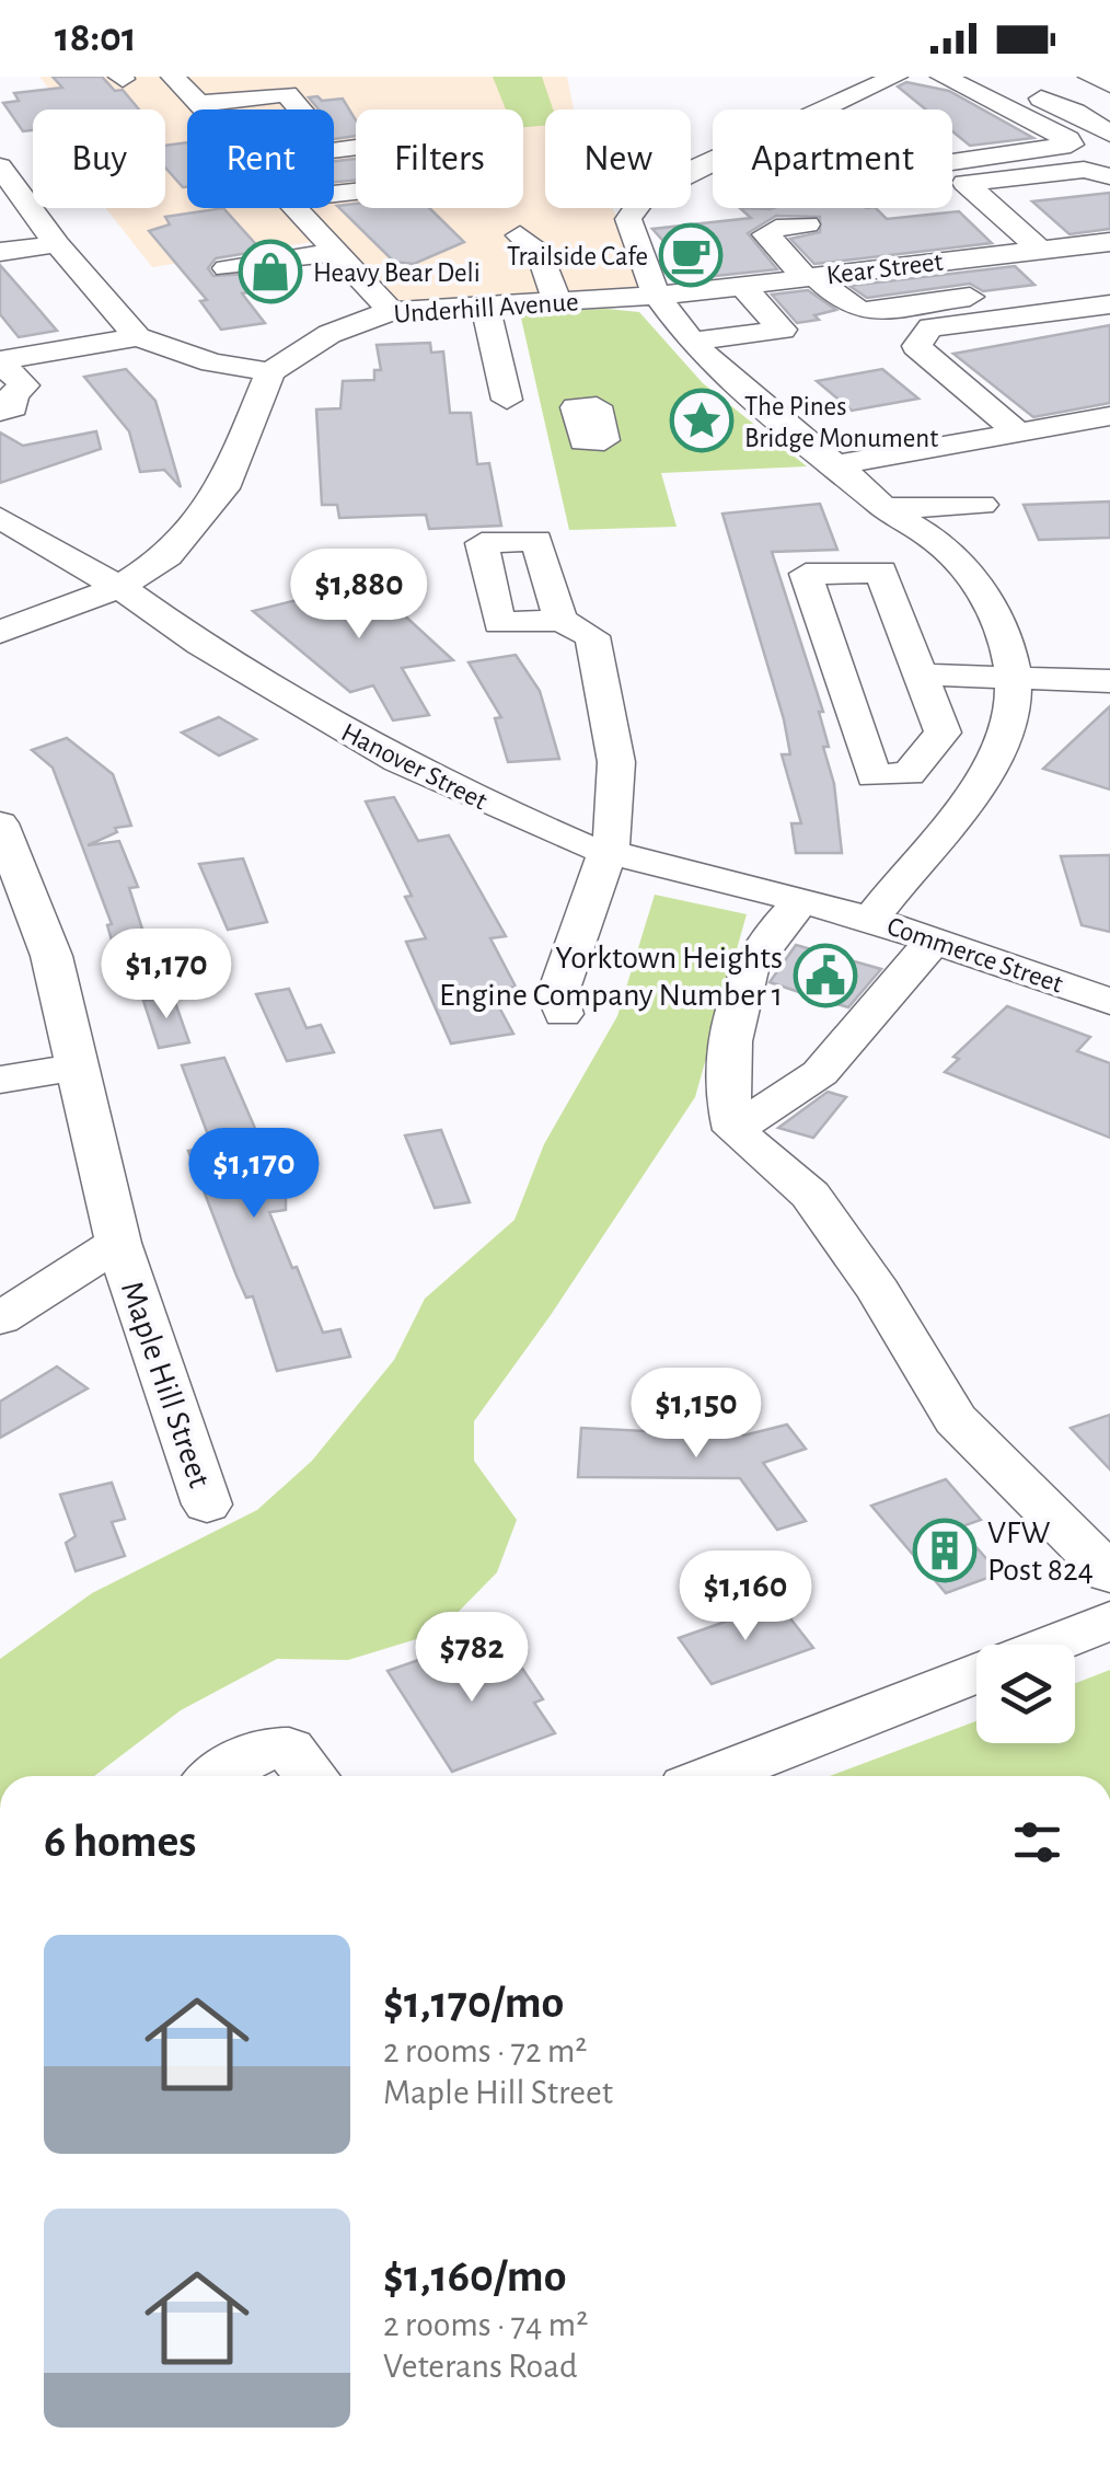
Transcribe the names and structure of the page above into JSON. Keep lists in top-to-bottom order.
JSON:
{
  "streets": {
    "street": [
      "Kear Street",
      "Underhill Avenue",
      "Hanover Street",
      "Commerce Street",
      "Maple Hill Street"
    ]
  },
  "crossings": [
    ["Kear Street", "Underhill Avenue"],
    ["Kear Street", "Commerce Street"],
    ["Underhill Avenue", "Commerce Street"],
    ["Hanover Street", "Commerce Street"]
  ],
  "places": {
    "cafe": ["Trailside Cafe"],
    "shop": ["Heavy Bear Deli"],
    "place": ["The Pines Bridge Monument"],
    "public building": ["Yorktown Heights Engine Company Number 1"],
    "building": ["VFW Post 824"]
  },
  "page": {
    "status": "18:01",
    "chip": [
      "Buy",
      "Rent",
      "Filters",
      "New",
      "Apartment"
    ],
    "price": [
      "$1,880",
      "$1,170",
      "$1,170",
      "$1,150",
      "$1,160",
      "$782"
    ],
    "heading": "6 homes",
    "list": [
      {
        "name": "$1,170/mo",
        "note": "2 rooms · 72 m² · Maple Hill Street"
      },
      {
        "name": "$1,160/mo",
        "note": "2 rooms · 74 m² · Veterans Road"
      }
    ]
  }
}
